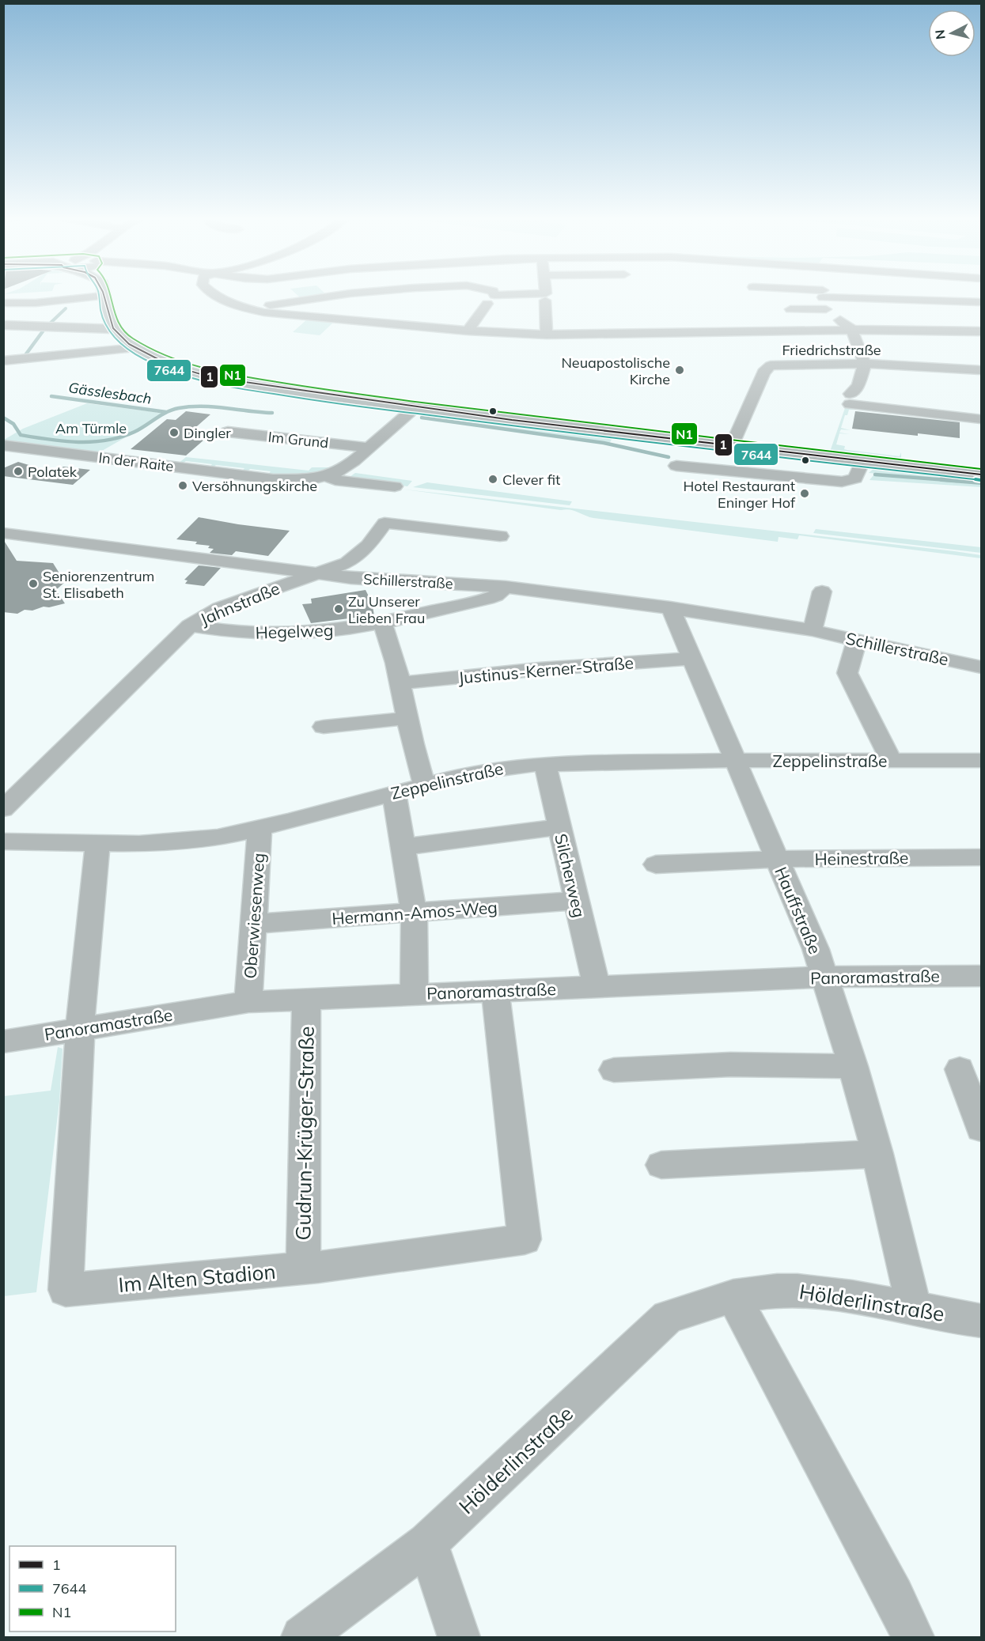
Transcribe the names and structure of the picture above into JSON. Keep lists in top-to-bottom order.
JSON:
{
  "streets": {
    "street": [
      "Friedrichstraße",
      "Im Grund",
      "In der Raite",
      "Schillerstraße",
      "Jahnstraße",
      "Hegelweg",
      "Justinus-Kerner-Straße",
      "Zeppelinstraße",
      "Heinestraße",
      "Silcherweg",
      "Hauffstraße",
      "Hermann-Amos-Weg",
      "Oberwiesenweg",
      "Panoramastraße",
      "Gudrun-Krüger-Straße",
      "Im Alten Stadion",
      "Hölderlinstraße"
    ]
  },
  "crossings": [
    ["Im Grund", "In der Raite"],
    ["Schillerstraße", "Jahnstraße"],
    ["Schillerstraße", "Hegelweg"],
    ["Schillerstraße", "Hauffstraße"],
    ["Jahnstraße", "Hegelweg"],
    ["Justinus-Kerner-Straße", "Hauffstraße"],
    ["Zeppelinstraße", "Silcherweg"],
    ["Zeppelinstraße", "Hauffstraße"],
    ["Zeppelinstraße", "Oberwiesenweg"],
    ["Zeppelinstraße", "Im Alten Stadion"],
    ["Heinestraße", "Hauffstraße"],
    ["Silcherweg", "Hermann-Amos-Weg"],
    ["Silcherweg", "Panoramastraße"],
    ["Hauffstraße", "Panoramastraße"],
    ["Hauffstraße", "Hölderlinstraße"],
    ["Hermann-Amos-Weg", "Oberwiesenweg"],
    ["Oberwiesenweg", "Panoramastraße"],
    ["Panoramastraße", "Gudrun-Krüger-Straße"],
    ["Panoramastraße", "Im Alten Stadion"],
    ["Gudrun-Krüger-Straße", "Im Alten Stadion"]
  ],
  "water": ["Gässlesbach"],
  "parks": ["Am Türmle"],
  "places": [
    "Neuapostolische Kirche",
    "Dingler",
    "Polatek",
    "Clever fit",
    "Versöhnungskirche",
    "Hotel Restaurant Eninger Hof",
    "Seniorenzentrum St. Elisabeth",
    "Zu Unserer Lieben Frau"
  ],
  "lines": ["transit line 1", "transit line 7644", "transit line N1"],
  "legend": ["1", "7644", "N1"],
  "north": "left"
}
